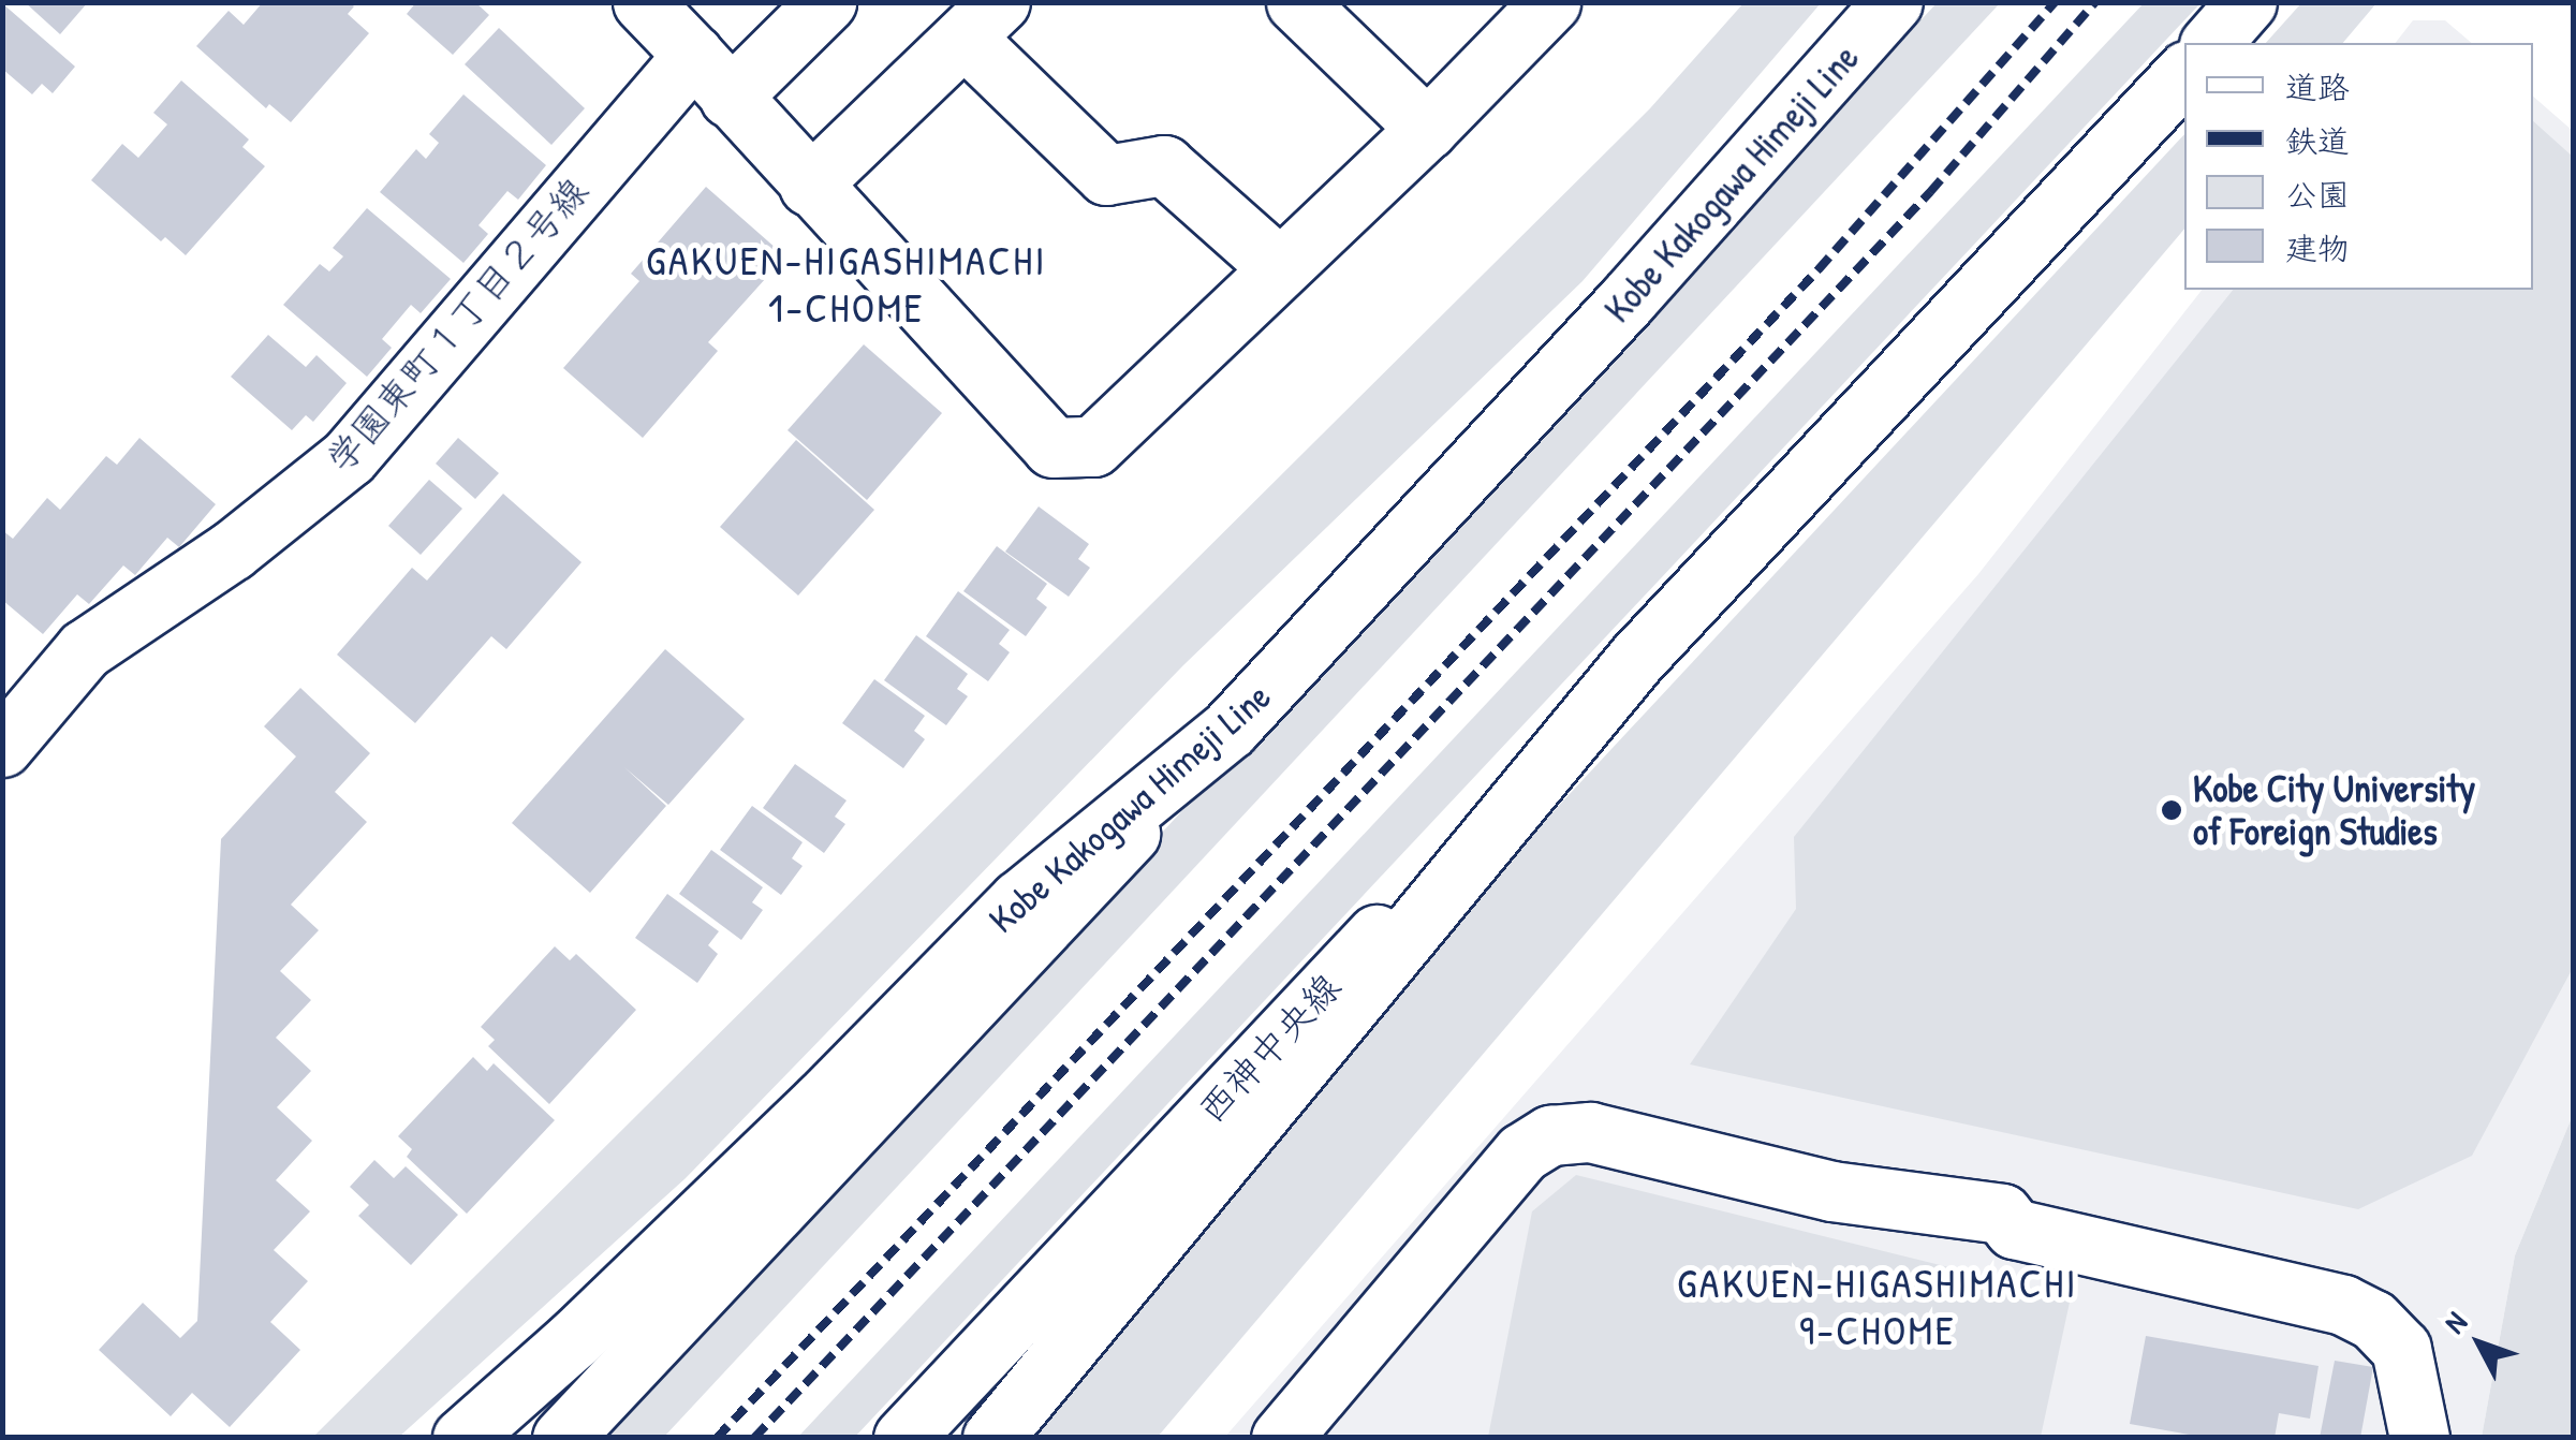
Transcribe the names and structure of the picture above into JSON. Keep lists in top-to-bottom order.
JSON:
{
  "streets": {
    "street": ["Kobe Kakogawa Himeji Line", "学園東町１丁目２号線", "西神中央線"]
  },
  "districts": ["GAKUEN-HIGASHIMACHI 1-CHOME", "GAKUEN-HIGASHIMACHI 9-CHOME"],
  "places": ["Kobe City University of Foreign Studies"],
  "legend": [
    "道路",
    "鉄道",
    "公園",
    "建物"
  ],
  "north": "top left"
}
